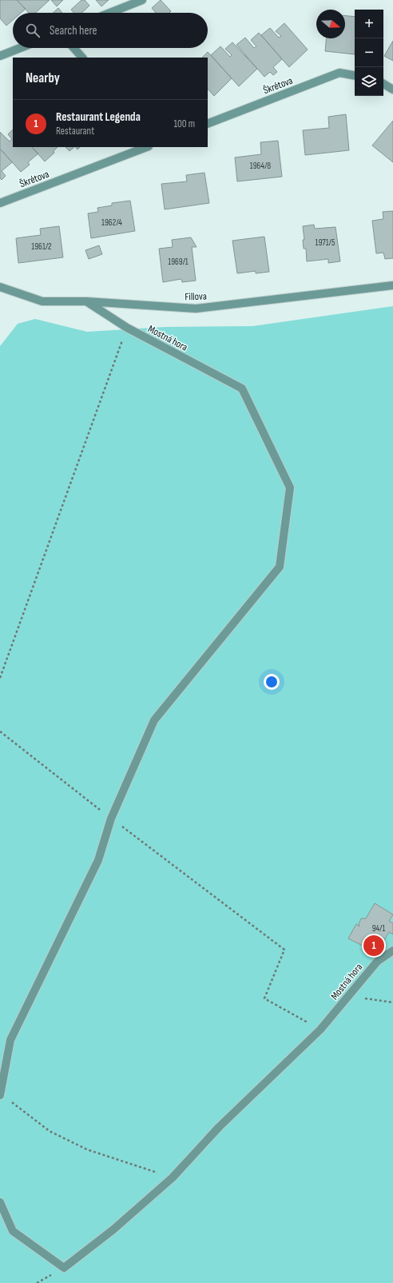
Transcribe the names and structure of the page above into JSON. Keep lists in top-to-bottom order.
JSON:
{
  "streets": {
    "street": ["Škrétova", "Fillova", "Mostná hora"]
  },
  "crossings": [
    ["Fillova", "Mostná hora"]
  ],
  "house_numbers": [
    "1964/8",
    "1962/4",
    "1971/5",
    "1961/2",
    "1969/1",
    "94/1"
  ],
  "north": "right",
  "page": {
    "map_buttons": ["+", "−"],
    "search": "Search here",
    "heading": "Nearby",
    "list": [
      {
        "mark": "1",
        "name": "Restaurant Legenda",
        "note": "Restaurant",
        "value": "100 m"
      }
    ],
    "pins": "1"
  }
}
